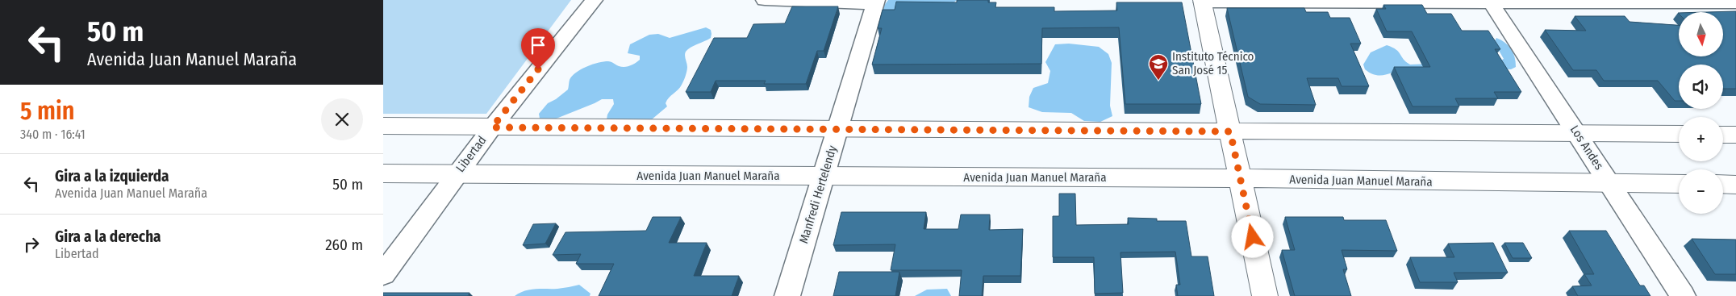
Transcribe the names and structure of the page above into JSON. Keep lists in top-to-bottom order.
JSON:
{
  "streets": {
    "street": [
      "Los Andes",
      "Libertad",
      "Avenida Juan Manuel Maraña",
      "Manfredi Hertelendy"
    ]
  },
  "crossings": [
    ["Los Andes", "Avenida Juan Manuel Maraña"],
    ["Libertad", "Avenida Juan Manuel Maraña"],
    ["Avenida Juan Manuel Maraña", "Manfredi Hertelendy"]
  ],
  "places": {
    "school or university": ["Instituto Técnico San José 15"]
  },
  "north": "bottom",
  "page": {
    "turn": ["50 m", "Avenida Juan Manuel Maraña"],
    "map_buttons": ["+", "−"],
    "heading": ["5 min", "340 m · 16:41"],
    "list": [
      {
        "name": "Gira a la izquierda",
        "note": "Avenida Juan Manuel Maraña",
        "value": "50 m"
      },
      {
        "name": "Gira a la derecha",
        "note": "Libertad",
        "value": "260 m"
      }
    ]
  }
}
